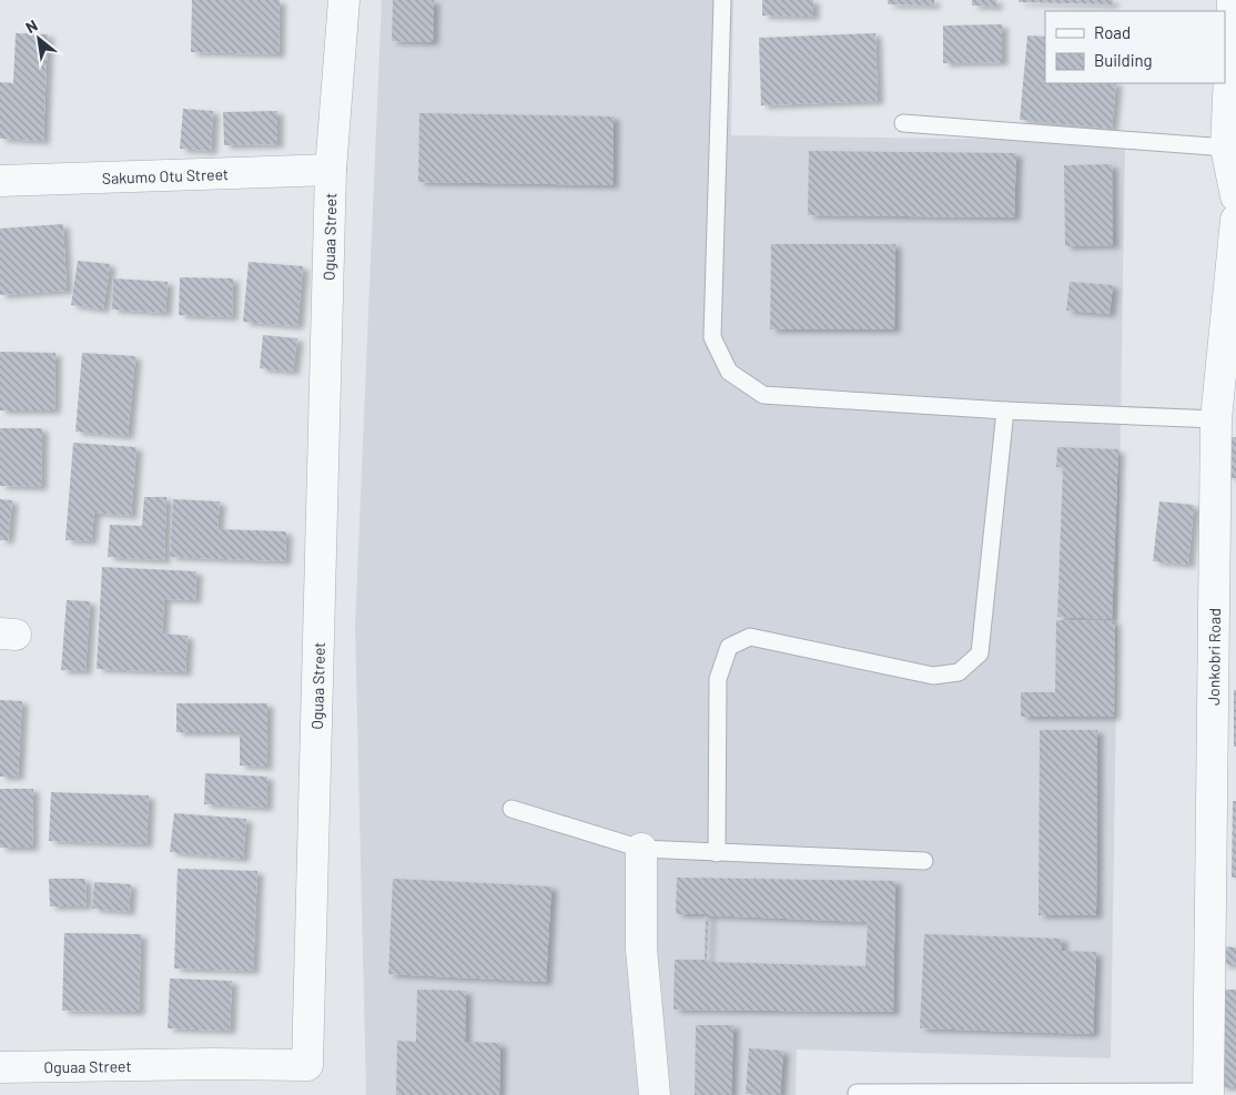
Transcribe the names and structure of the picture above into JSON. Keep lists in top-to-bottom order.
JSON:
{
  "streets": {
    "street": ["Sakumo Otu Street", "Oguaa Street", "Jonkobri Road"]
  },
  "crossings": [
    ["Sakumo Otu Street", "Oguaa Street"]
  ],
  "legend": ["Road", "Building"],
  "north": "top left"
}
